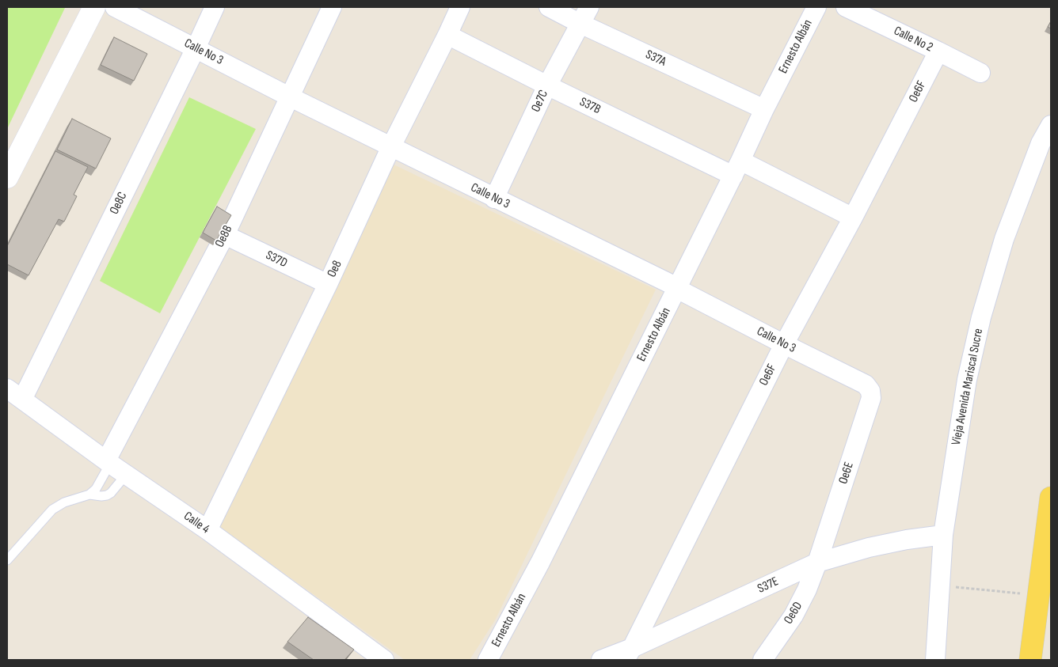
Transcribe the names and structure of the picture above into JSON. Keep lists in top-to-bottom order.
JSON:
{
  "streets": {
    "street": [
      "Calle No 2",
      "Ernesto Albán",
      "Calle No 3",
      "S37A",
      "Oe6F",
      "Oe7C",
      "S37B",
      "Oe8C",
      "Oe8B",
      "S37D",
      "Oe8",
      "Vieja Avenida Mariscal Sucre",
      "Oe6E",
      "Calle 4",
      "S37E",
      "Oe6D"
    ]
  },
  "crossings": [
    ["Calle No 2", "Oe6F"],
    ["Ernesto Albán", "Calle No 3"],
    ["Ernesto Albán", "S37A"],
    ["Ernesto Albán", "S37B"],
    ["Calle No 3", "Oe6F"],
    ["Calle No 3", "Oe7C"],
    ["Calle No 3", "Oe8C"],
    ["Calle No 3", "Oe8B"],
    ["Calle No 3", "Oe8"],
    ["Calle No 3", "Oe6E"],
    ["S37A", "Oe7C"],
    ["Oe6F", "S37B"],
    ["Oe6F", "S37E"],
    ["Oe7C", "S37B"],
    ["S37B", "Oe8"],
    ["Oe8C", "Calle 4"],
    ["Oe8B", "S37D"],
    ["Oe8B", "Calle 4"],
    ["S37D", "Oe8"],
    ["Oe8", "Calle 4"],
    ["Vieja Avenida Mariscal Sucre", "S37E"],
    ["Oe6E", "S37E"],
    ["Oe6E", "Oe6D"],
    ["S37E", "Oe6D"]
  ]
}
